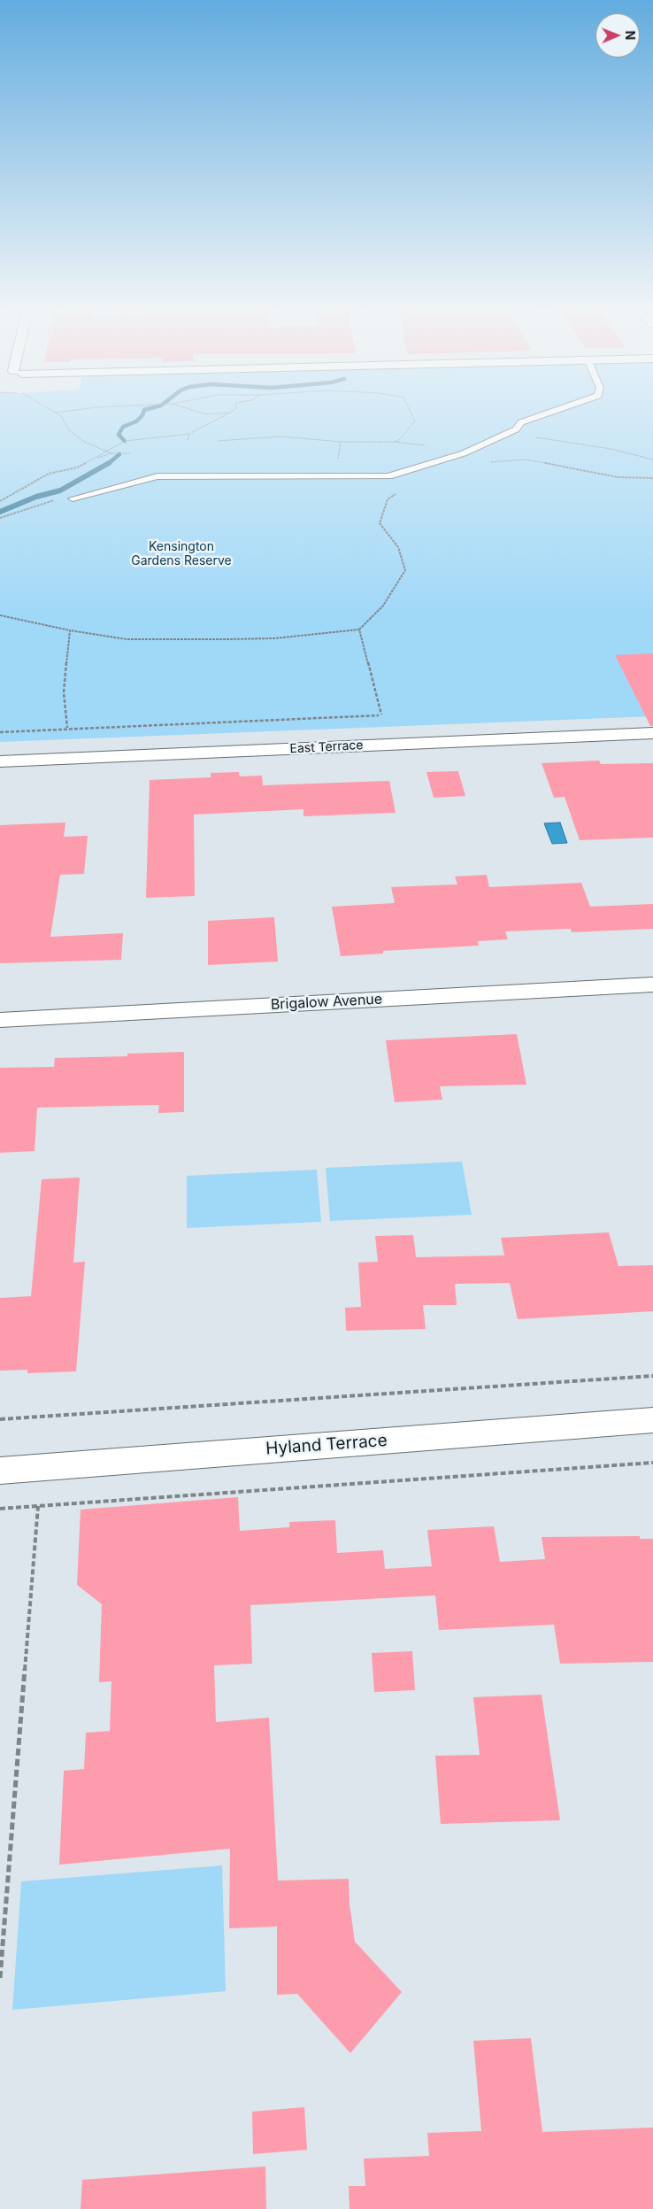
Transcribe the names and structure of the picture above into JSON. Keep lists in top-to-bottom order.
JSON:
{
  "streets": {
    "street": ["East Terrace", "Brigalow Avenue", "Hyland Terrace"]
  },
  "parks": ["Kensington Gardens Reserve"],
  "north": "right"
}
